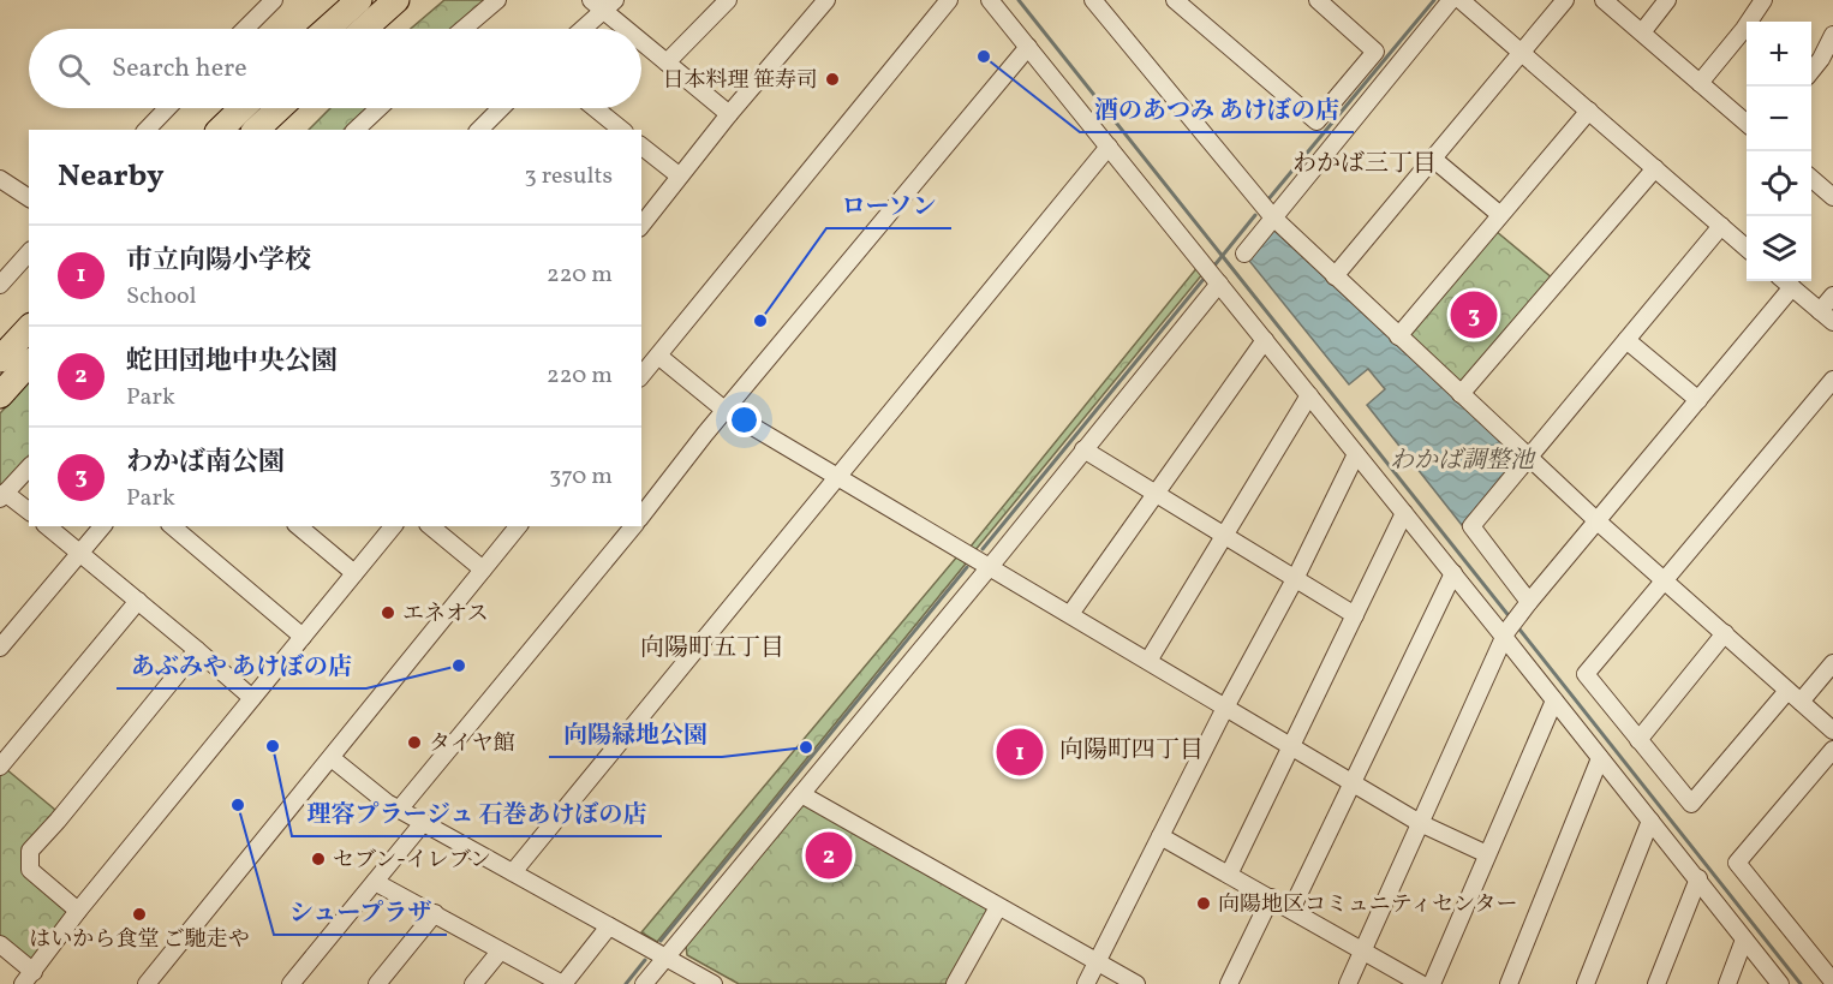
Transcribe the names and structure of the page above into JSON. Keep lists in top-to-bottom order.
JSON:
{
  "districts": ["わかば三丁目", "向陽町五丁目", "向陽町四丁目"],
  "water": ["わかば調整池"],
  "places": [
    "酒のあつみ あけぼの店",
    "日本料理 笹寿司",
    "ローソン",
    "エネオス",
    "あぶみや あけぼの店",
    "タイヤ館",
    "理容プラージュ 石巻あけぼの店",
    "向陽緑地公園",
    "シュープラザ",
    "セブン-イレブン",
    "向陽地区コミュニティセンター",
    "はいから食堂 ご馳走や"
  ],
  "page": {
    "map_buttons": ["+", "−"],
    "search": "Search here",
    "heading": ["Nearby", "3 results"],
    "list": [
      {
        "mark": "1",
        "name": "市立向陽小学校",
        "note": "School",
        "value": "220 m"
      },
      {
        "mark": "2",
        "name": "蛇田団地中央公園",
        "note": "Park",
        "value": "220 m"
      },
      {
        "mark": "3",
        "name": "わかば南公園",
        "note": "Park",
        "value": "370 m"
      }
    ],
    "pins": ["3", "1", "2"]
  }
}
